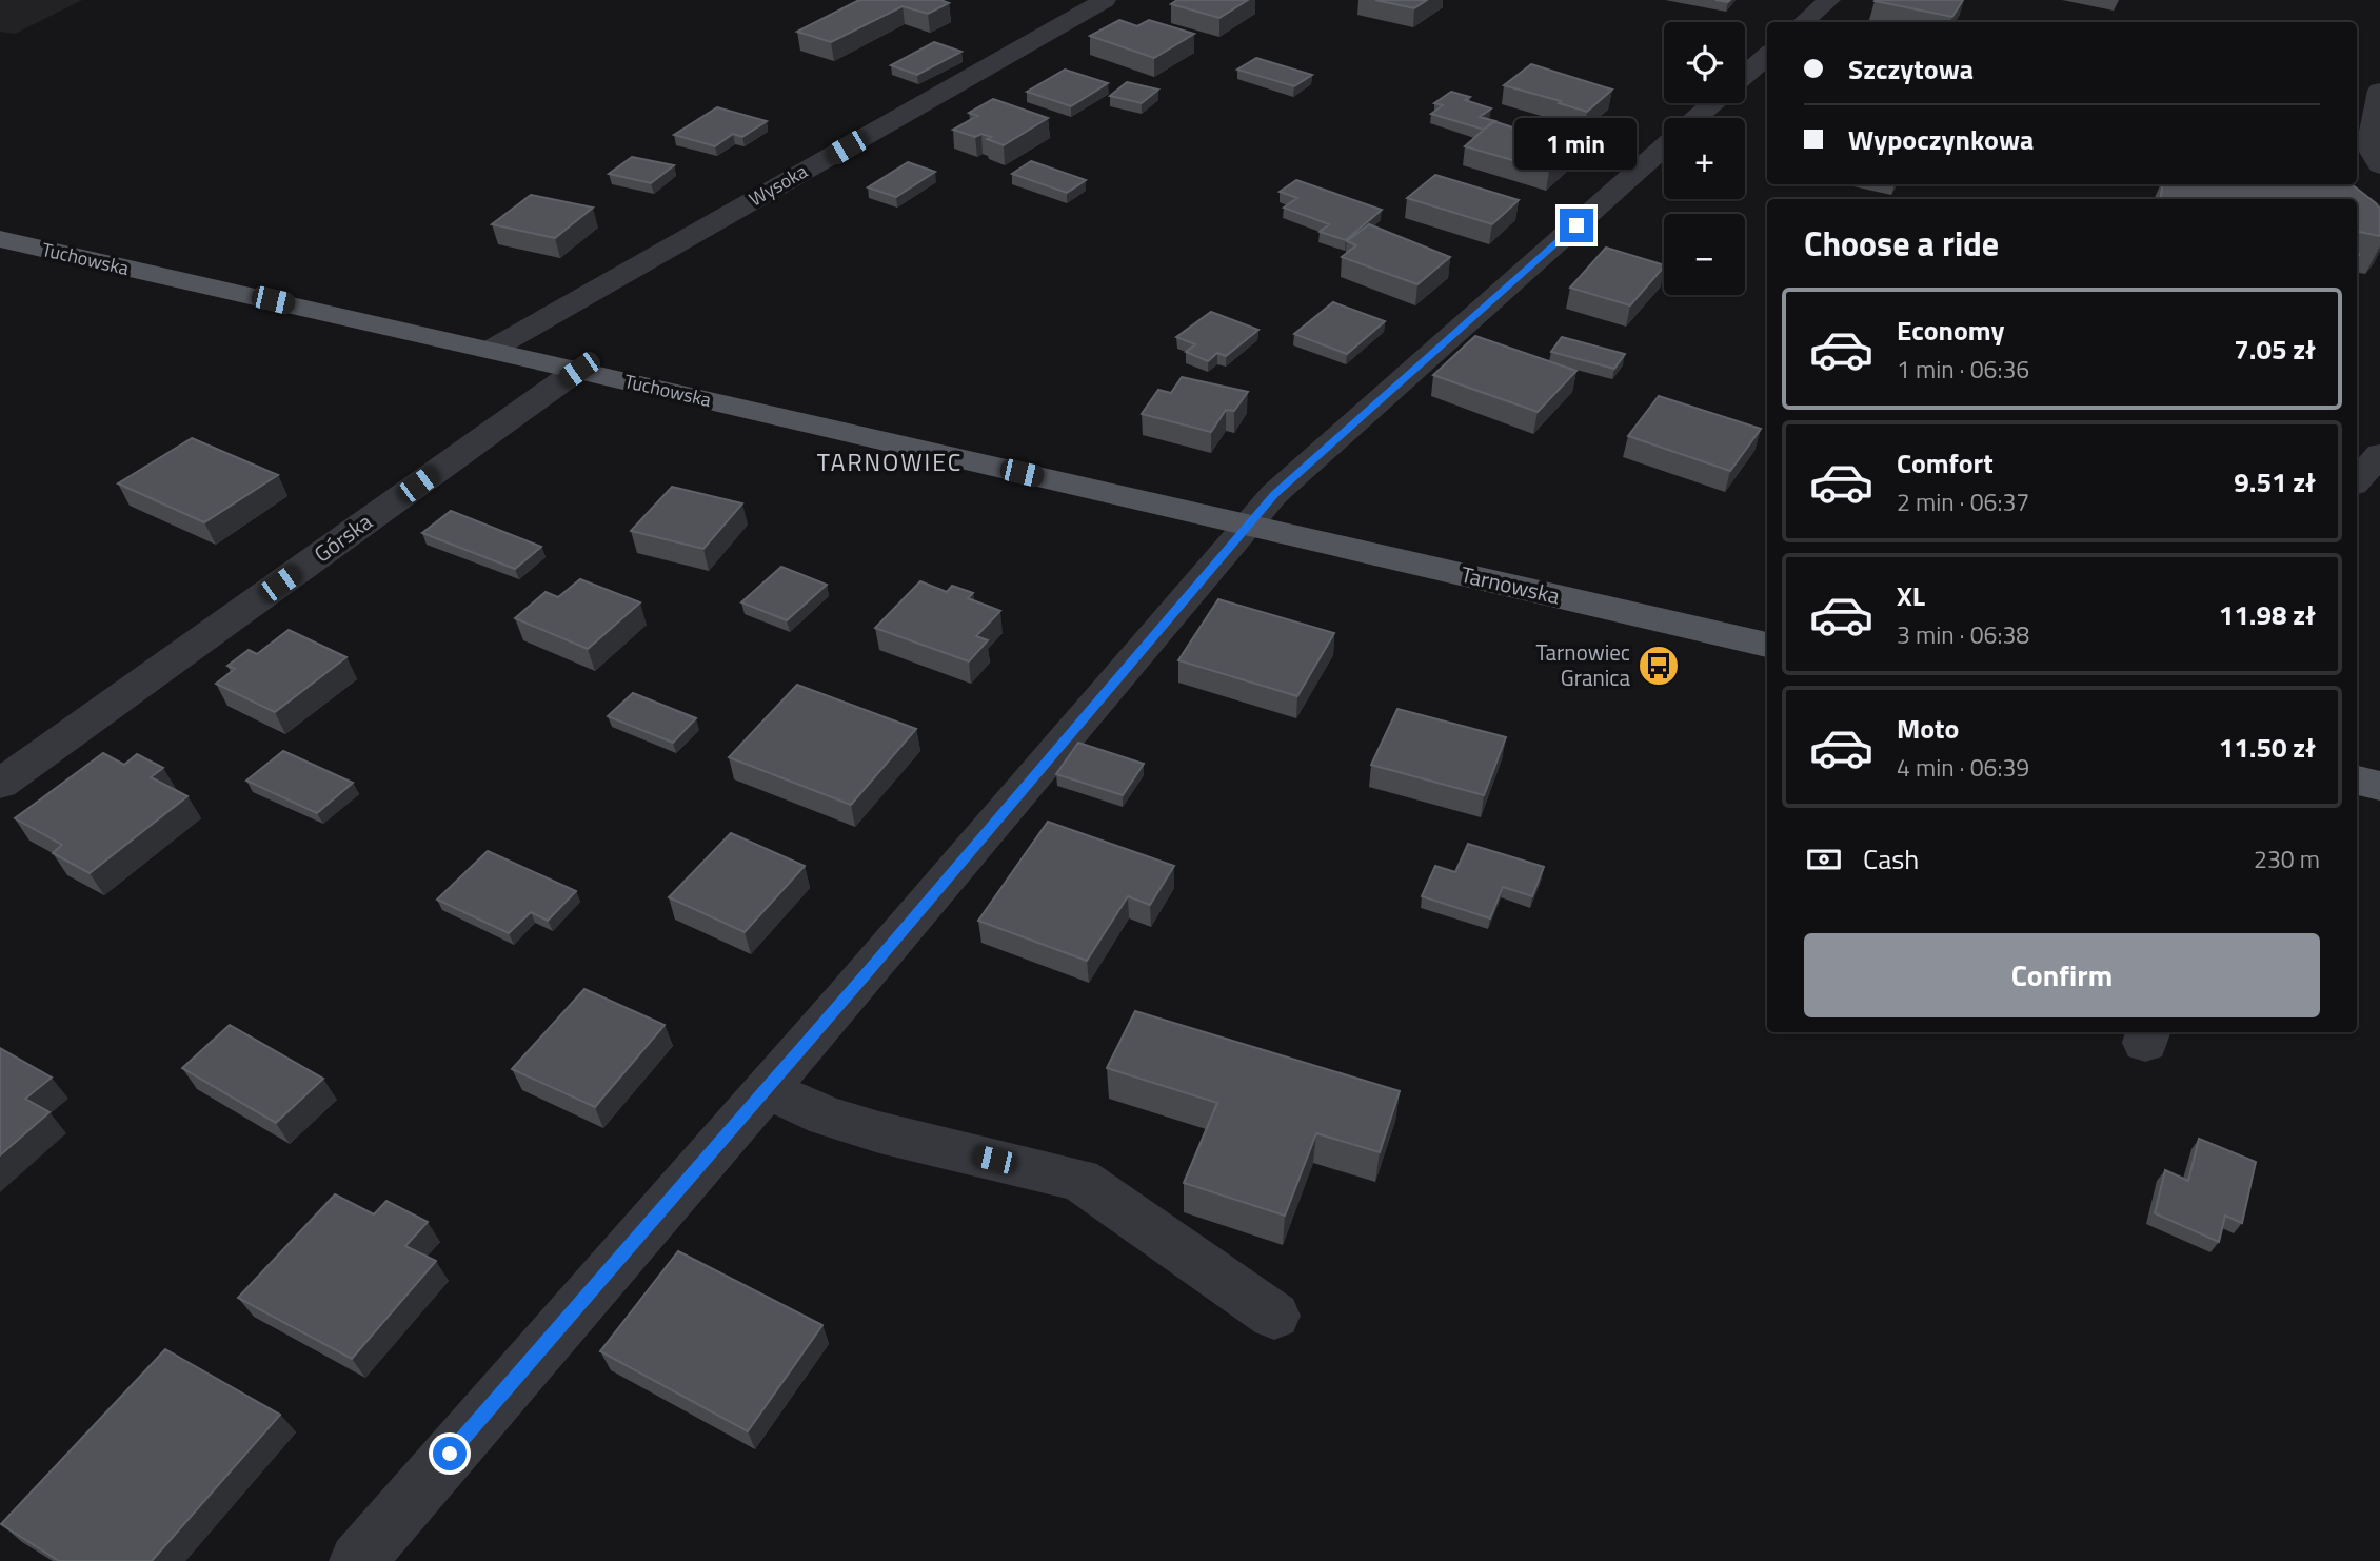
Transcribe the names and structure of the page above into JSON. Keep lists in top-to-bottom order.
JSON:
{
  "streets": {
    "main road": ["Tuchowska", "Tarnowska"],
    "street": ["Wysoka", "Górska"]
  },
  "crossings": [
    ["Wysoka", "Tuchowska"],
    ["Tuchowska", "Górska"],
    ["Tuchowska", "Tarnowska"]
  ],
  "districts": ["TARNOWIEC"],
  "places": {
    "bus stop": ["Tarnowiec Granica"]
  },
  "page": {
    "map_buttons": ["+", "−"],
    "banner": ["Szczytowa", "Wypoczynkowa"],
    "bubble": "1 min",
    "heading": "Choose a ride",
    "list": [
      {
        "name": "Economy",
        "note": "1 min · 06:36",
        "value": "7.05 zł"
      },
      {
        "name": "Comfort",
        "note": "2 min · 06:37",
        "value": "9.51 zł"
      },
      {
        "name": "XL",
        "note": "3 min · 06:38",
        "value": "11.98 zł"
      },
      {
        "name": "Moto",
        "note": "4 min · 06:39",
        "value": "11.50 zł"
      }
    ],
    "pay": ["Cash", "230 m"],
    "buttons": "Confirm"
  }
}
